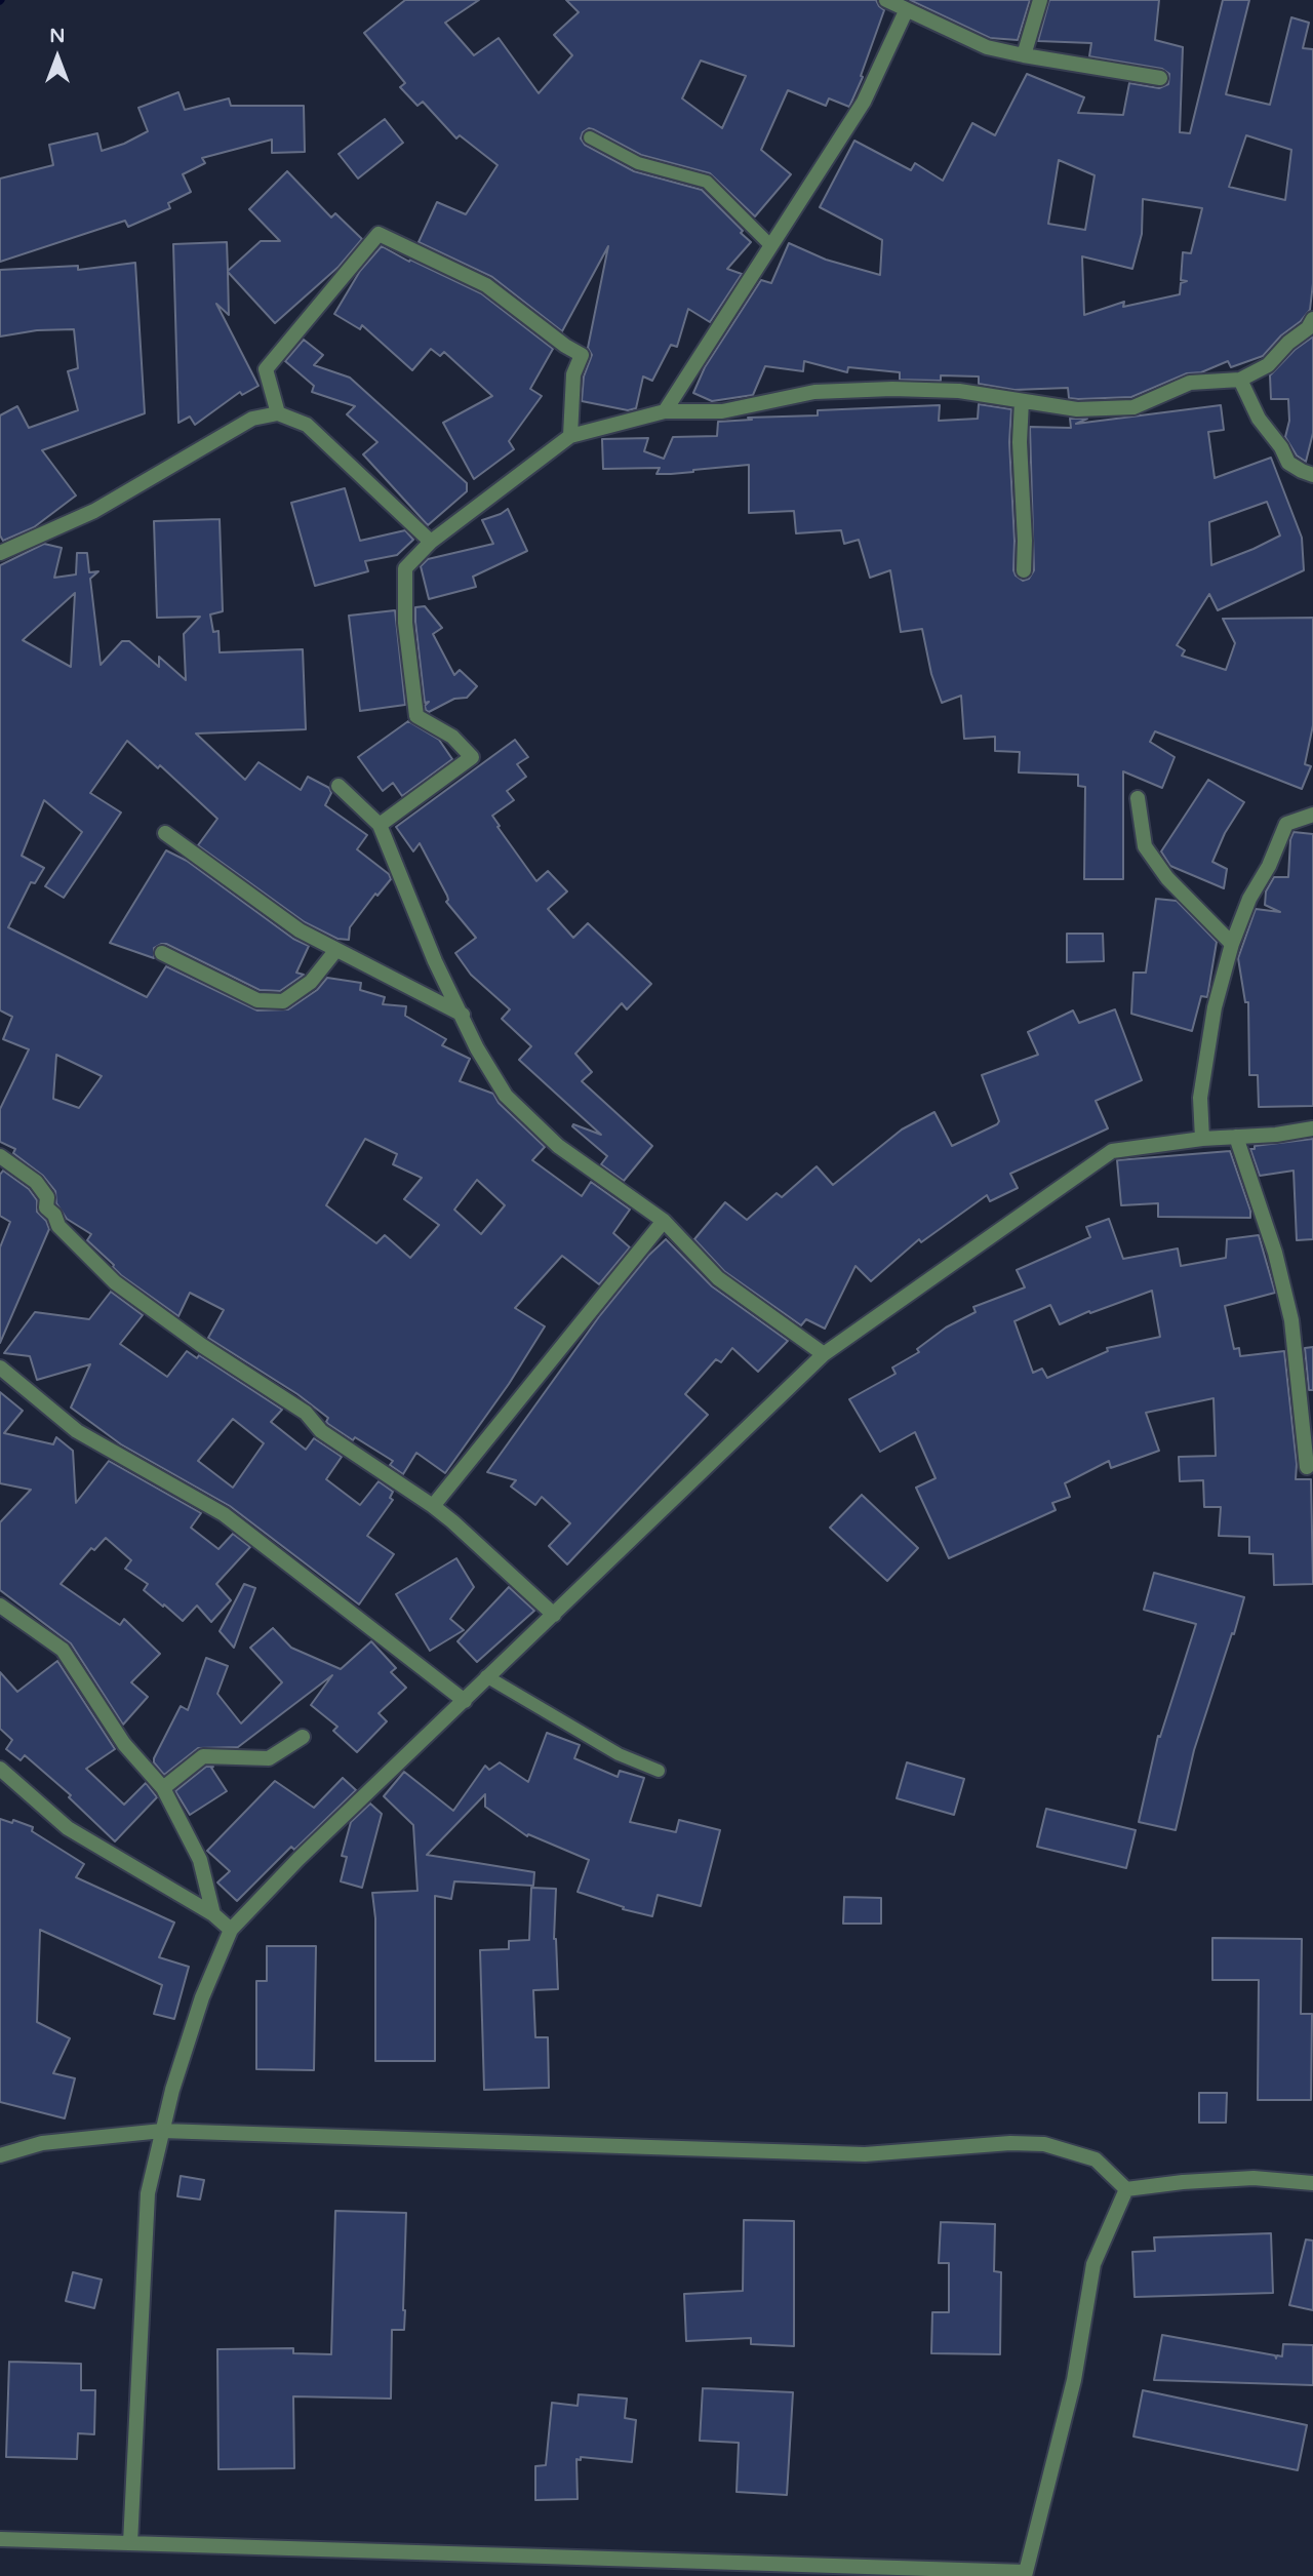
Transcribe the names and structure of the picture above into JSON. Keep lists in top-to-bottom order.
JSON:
{
  "north": "top"
}
